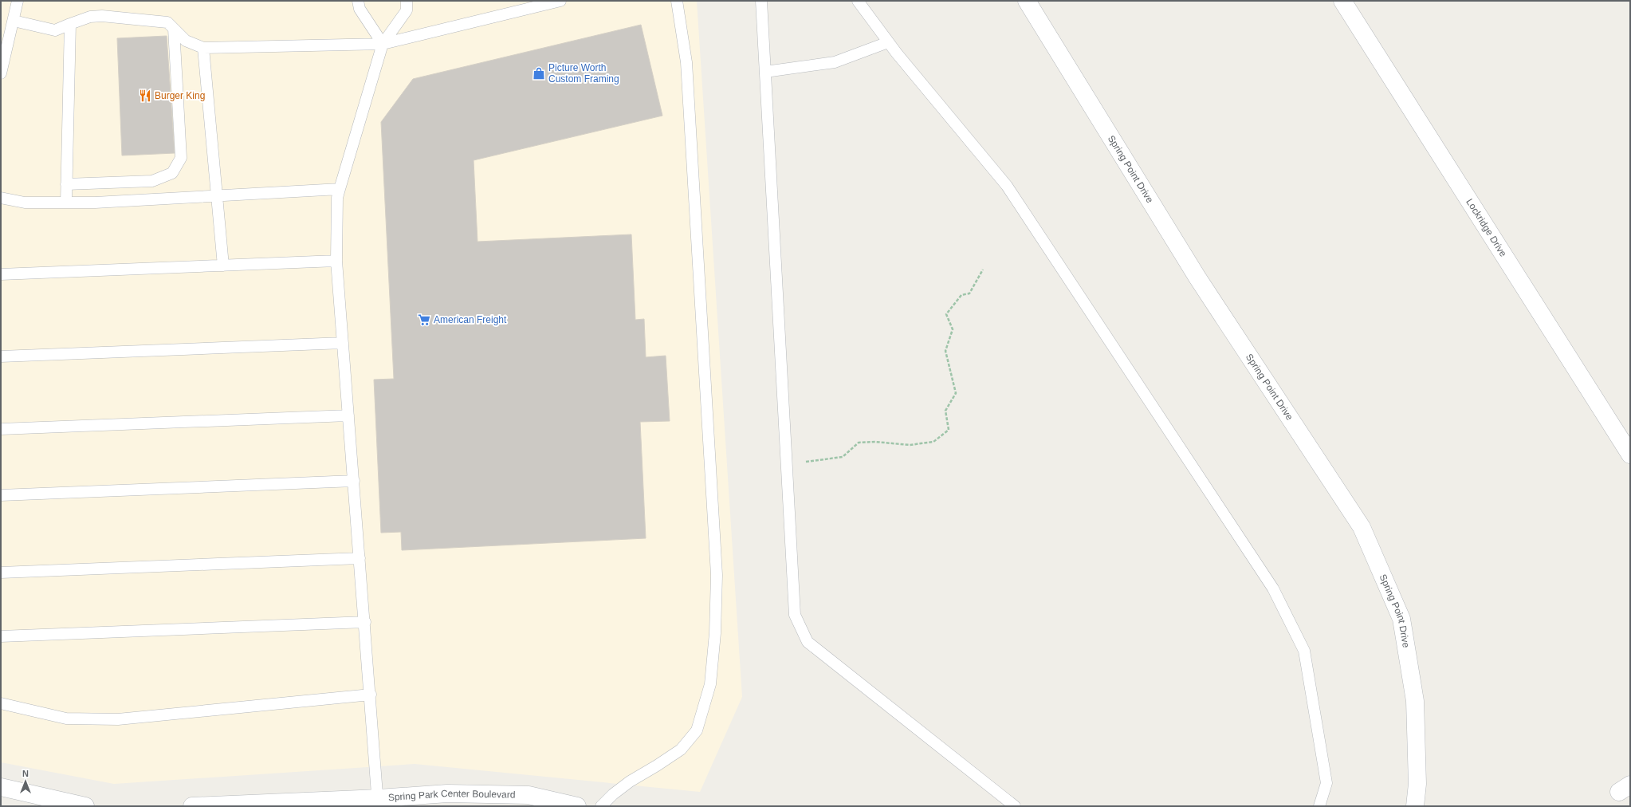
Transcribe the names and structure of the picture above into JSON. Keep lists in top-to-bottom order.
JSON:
{
  "streets": {
    "street": ["Spring Point Drive", "Lockridge Drive", "Spring Park Center Boulevard"]
  },
  "places": {
    "shop": ["Picture Worth Custom Framing"],
    "restaurant": ["Burger King"],
    "supermarket": ["American Freight"]
  },
  "north": "top"
}
